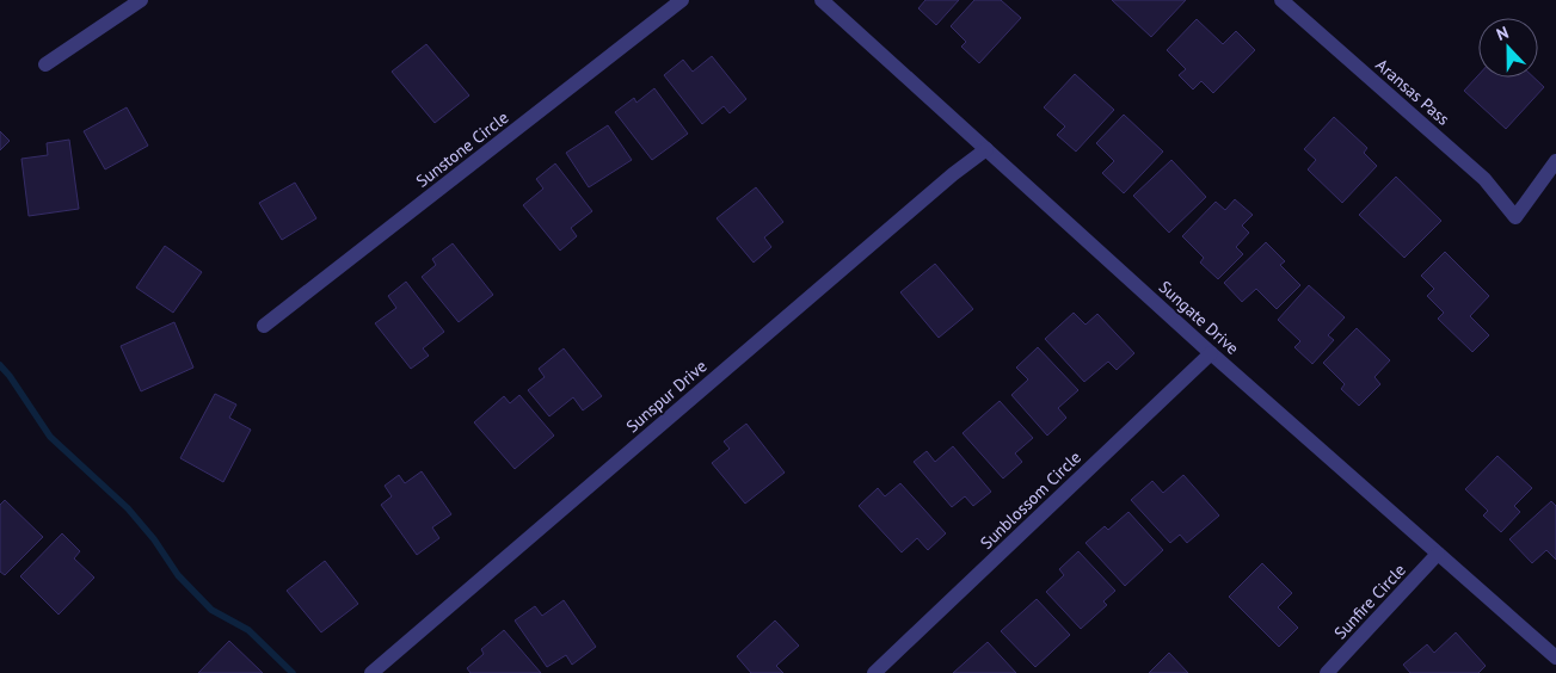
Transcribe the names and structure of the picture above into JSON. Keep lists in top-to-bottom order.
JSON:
{
  "streets": {
    "street": [
      "Aransas Pass",
      "Sunstone Circle",
      "Sungate Drive",
      "Sunspur Drive",
      "Sunblossom Circle",
      "Sunfire Circle"
    ]
  },
  "crossings": [
    ["Sungate Drive", "Sunspur Drive"],
    ["Sungate Drive", "Sunblossom Circle"],
    ["Sungate Drive", "Sunfire Circle"]
  ],
  "north": "top"
}
